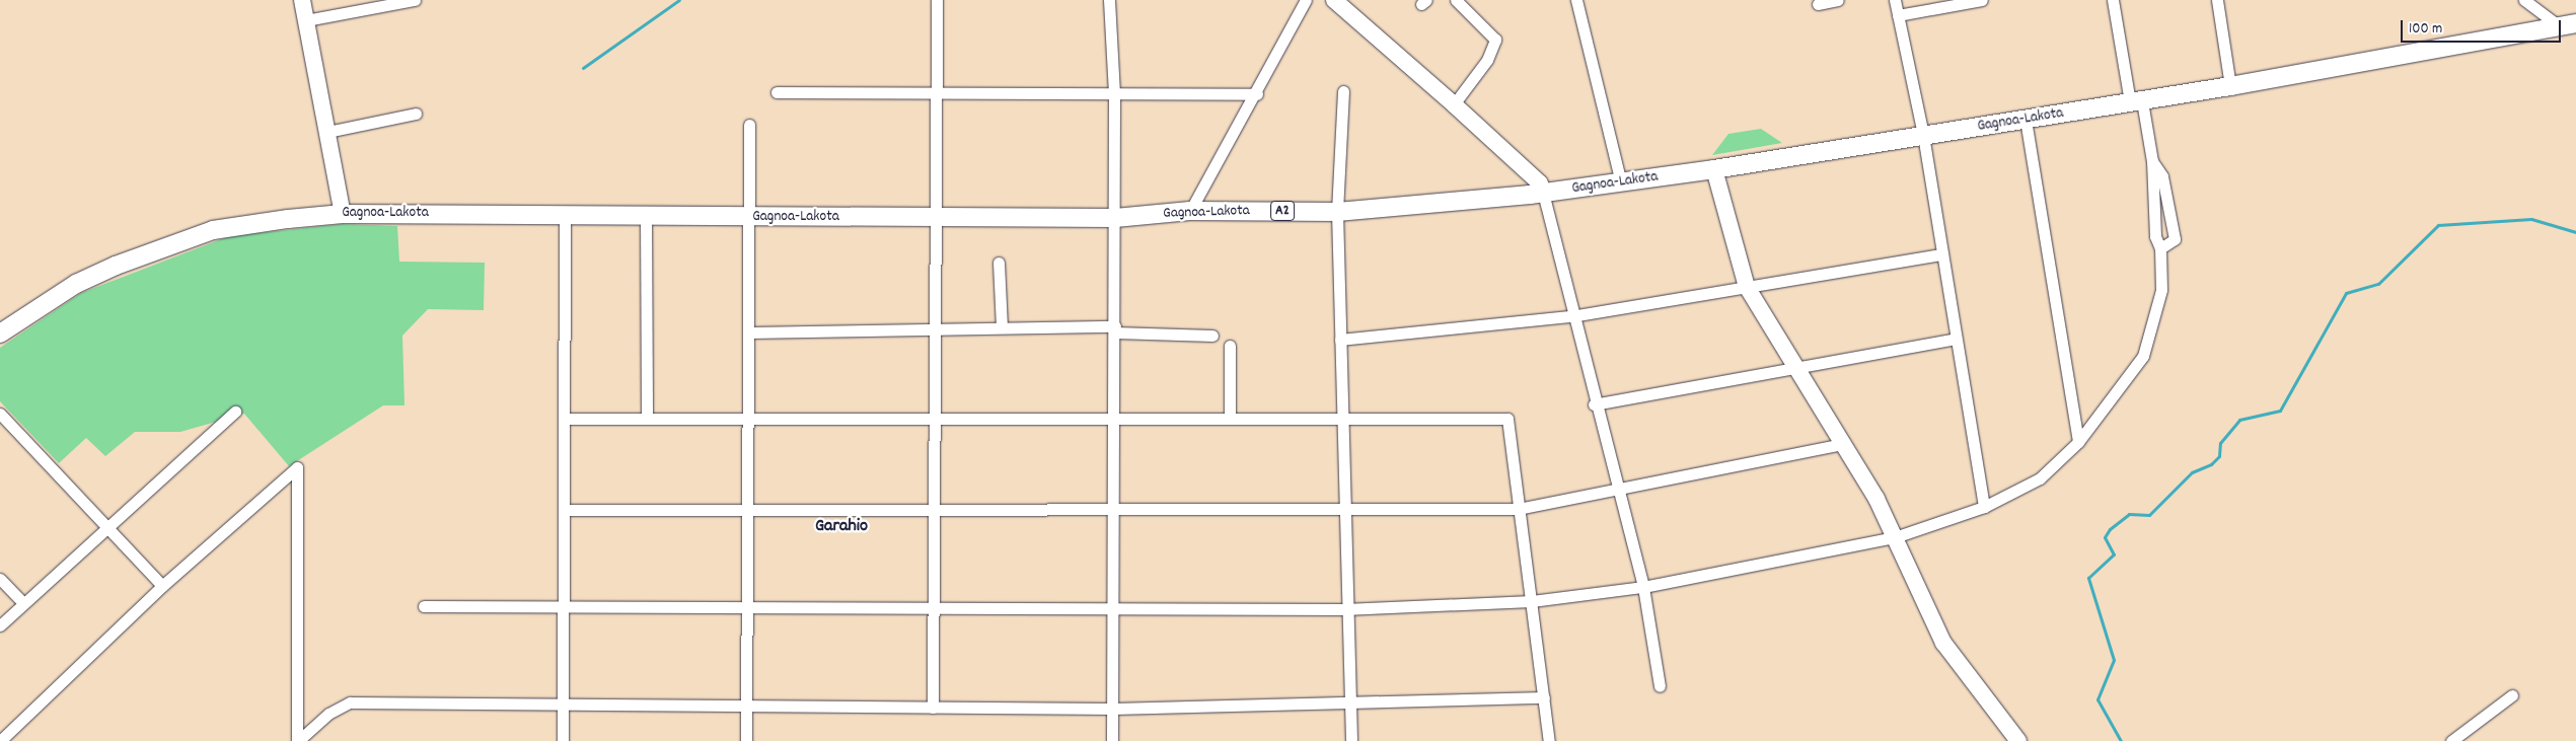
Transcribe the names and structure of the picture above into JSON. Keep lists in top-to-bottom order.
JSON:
{
  "streets": {
    "main road": ["Gagnoa-Lakota", "A2"]
  },
  "districts": ["Garahio"],
  "scale_bar": "100 m"
}
